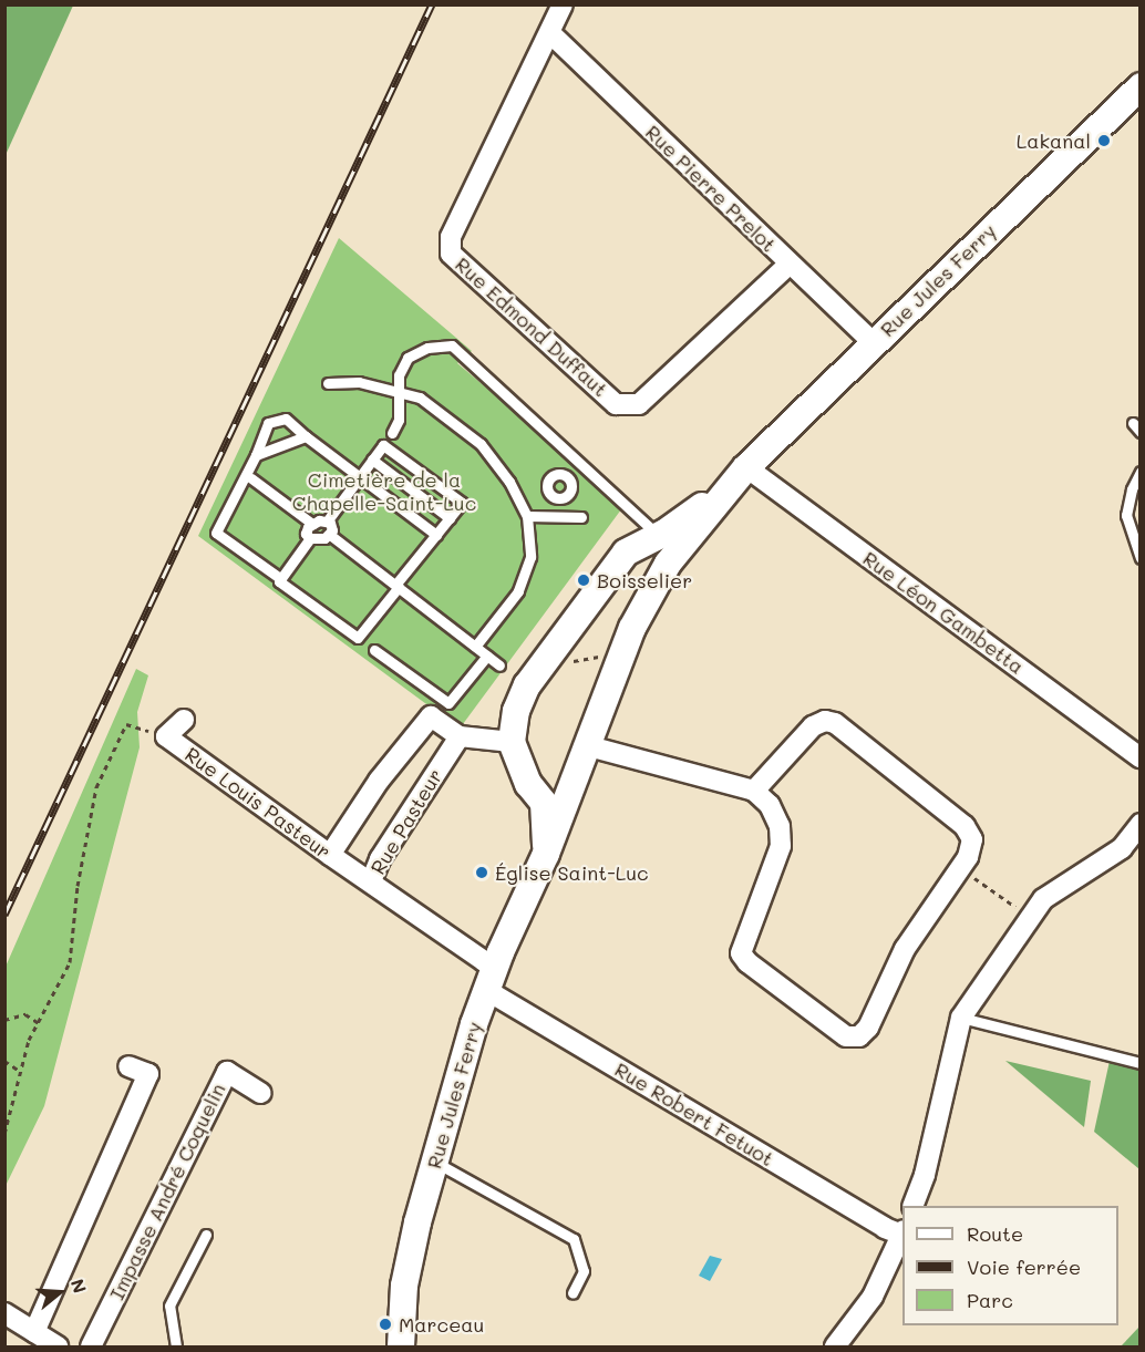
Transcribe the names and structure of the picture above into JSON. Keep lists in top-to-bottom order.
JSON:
{
  "streets": {
    "street": [
      "Rue Pierre Prelot",
      "Rue Jules Ferry",
      "Rue Edmond Duffaut",
      "Rue Léon Gambetta",
      "Rue Louis Pasteur",
      "Rue Pasteur",
      "Rue Robert Fetuot",
      "Impasse André Coquelin"
    ]
  },
  "crossings": [
    ["Rue Pierre Prelot", "Rue Jules Ferry"],
    ["Rue Pierre Prelot", "Rue Edmond Duffaut"],
    ["Rue Jules Ferry", "Rue Léon Gambetta"],
    ["Rue Jules Ferry", "Rue Pasteur"],
    ["Rue Jules Ferry", "Rue Robert Fetuot"],
    ["Rue Louis Pasteur", "Rue Pasteur"]
  ],
  "parks": ["Cimetière de la Chapelle-Saint-Luc"],
  "places": [
    "Lakanal",
    "Boisselier",
    "Église Saint-Luc",
    "Marceau"
  ],
  "legend": ["Route", "Voie ferrée", "Parc"],
  "north": "right"
}
